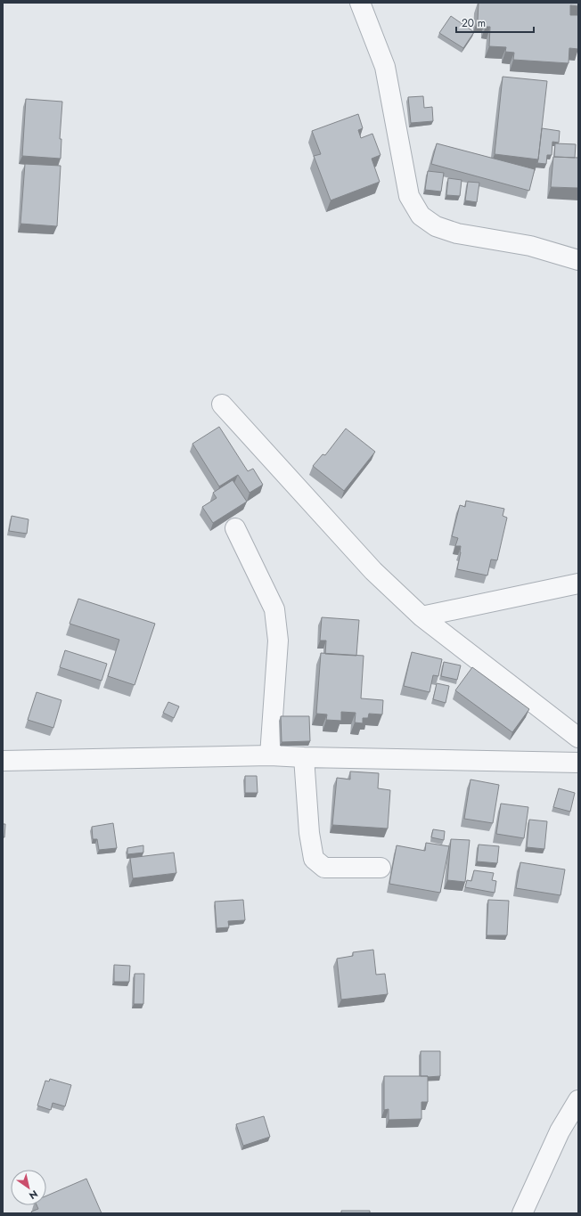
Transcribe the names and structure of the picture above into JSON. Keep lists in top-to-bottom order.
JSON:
{
  "scale_bar": "20 m",
  "north": "bottom right"
}
